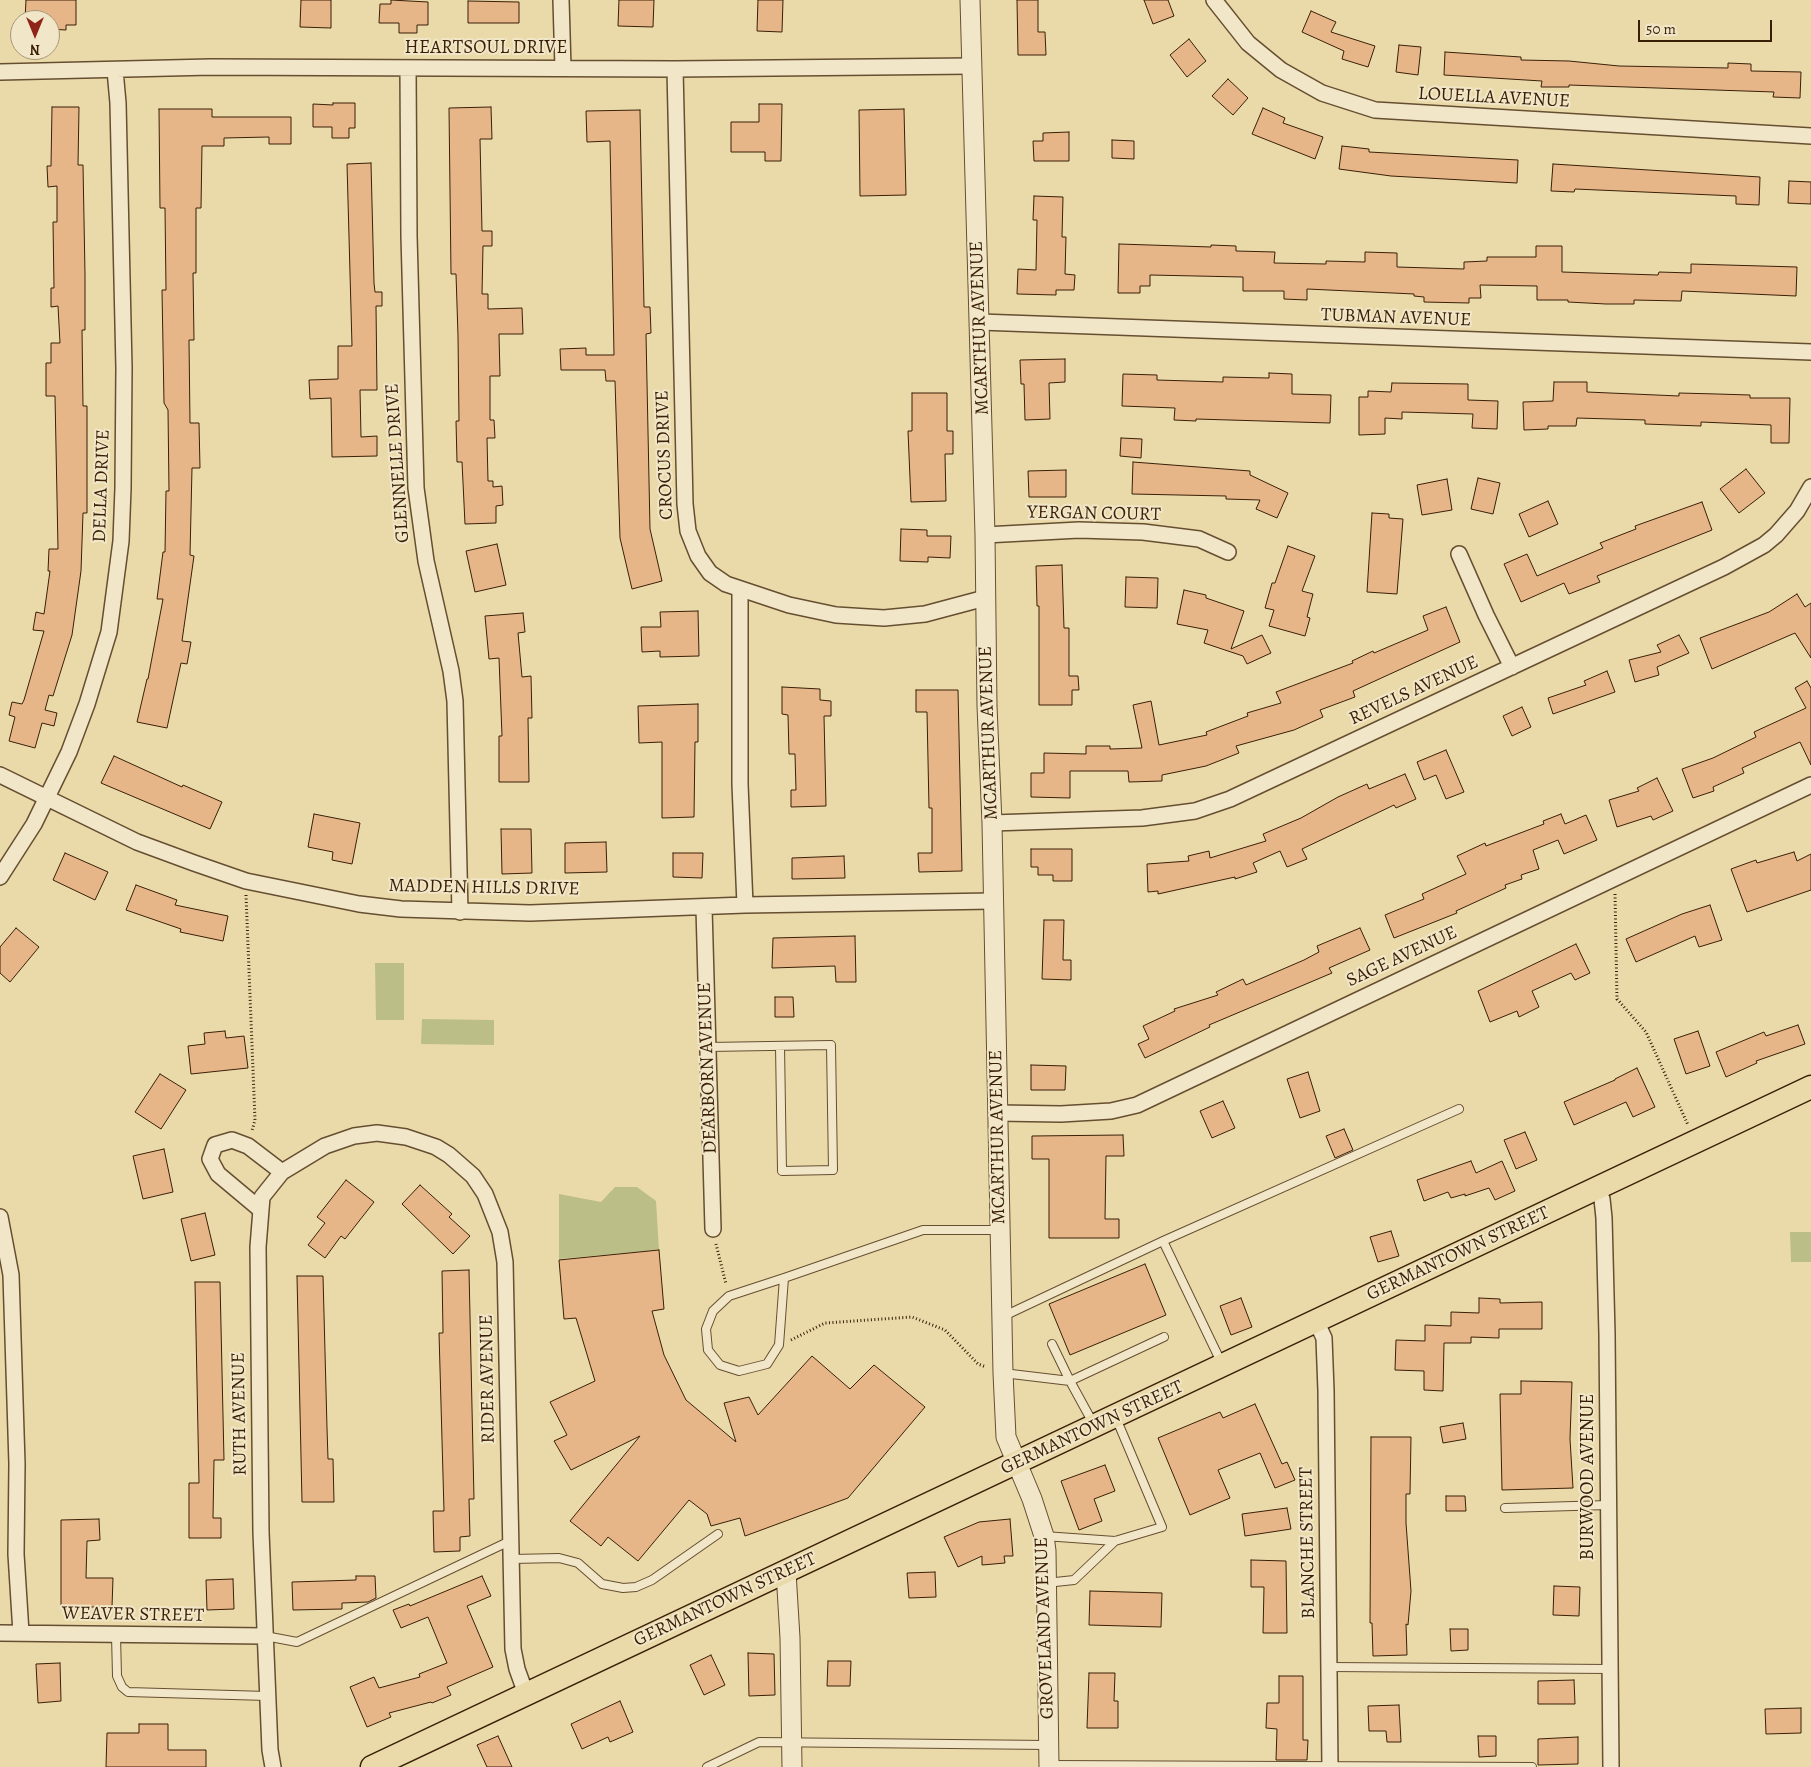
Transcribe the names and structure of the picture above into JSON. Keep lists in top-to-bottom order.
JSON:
{
  "streets": {
    "main road": ["GERMANTOWN STREET"],
    "street": [
      "HEARTSOUL DRIVE",
      "LOUELLA AVENUE",
      "TUBMAN AVENUE",
      "MCARTHUR AVENUE",
      "CROCUS DRIVE",
      "GLENNELLE DRIVE",
      "DELLA DRIVE",
      "YERGAN COURT",
      "REVELS AVENUE",
      "MADDEN HILLS DRIVE",
      "SAGE AVENUE",
      "DEARBORN AVENUE",
      "RIDER AVENUE",
      "RUTH AVENUE",
      "BURWOOD AVENUE",
      "BLANCHE STREET",
      "WEAVER STREET",
      "GROVELAND AVENUE"
    ]
  },
  "crossings": [
    ["HEARTSOUL DRIVE", "MCARTHUR AVENUE"],
    ["HEARTSOUL DRIVE", "CROCUS DRIVE"],
    ["HEARTSOUL DRIVE", "GLENNELLE DRIVE"],
    ["HEARTSOUL DRIVE", "DELLA DRIVE"],
    ["TUBMAN AVENUE", "MCARTHUR AVENUE"],
    ["MCARTHUR AVENUE", "CROCUS DRIVE"],
    ["MCARTHUR AVENUE", "YERGAN COURT"],
    ["MCARTHUR AVENUE", "REVELS AVENUE"],
    ["MCARTHUR AVENUE", "MADDEN HILLS DRIVE"],
    ["MCARTHUR AVENUE", "SAGE AVENUE"],
    ["MCARTHUR AVENUE", "GERMANTOWN STREET"],
    ["MCARTHUR AVENUE", "GROVELAND AVENUE"],
    ["GLENNELLE DRIVE", "MADDEN HILLS DRIVE"],
    ["DELLA DRIVE", "MADDEN HILLS DRIVE"],
    ["MADDEN HILLS DRIVE", "DEARBORN AVENUE"],
    ["GERMANTOWN STREET", "RIDER AVENUE"],
    ["GERMANTOWN STREET", "BURWOOD AVENUE"],
    ["GERMANTOWN STREET", "BLANCHE STREET"],
    ["GERMANTOWN STREET", "GROVELAND AVENUE"],
    ["RIDER AVENUE", "RUTH AVENUE"],
    ["RUTH AVENUE", "WEAVER STREET"]
  ],
  "scale_bar": "50 m",
  "north": "bottom"
}
